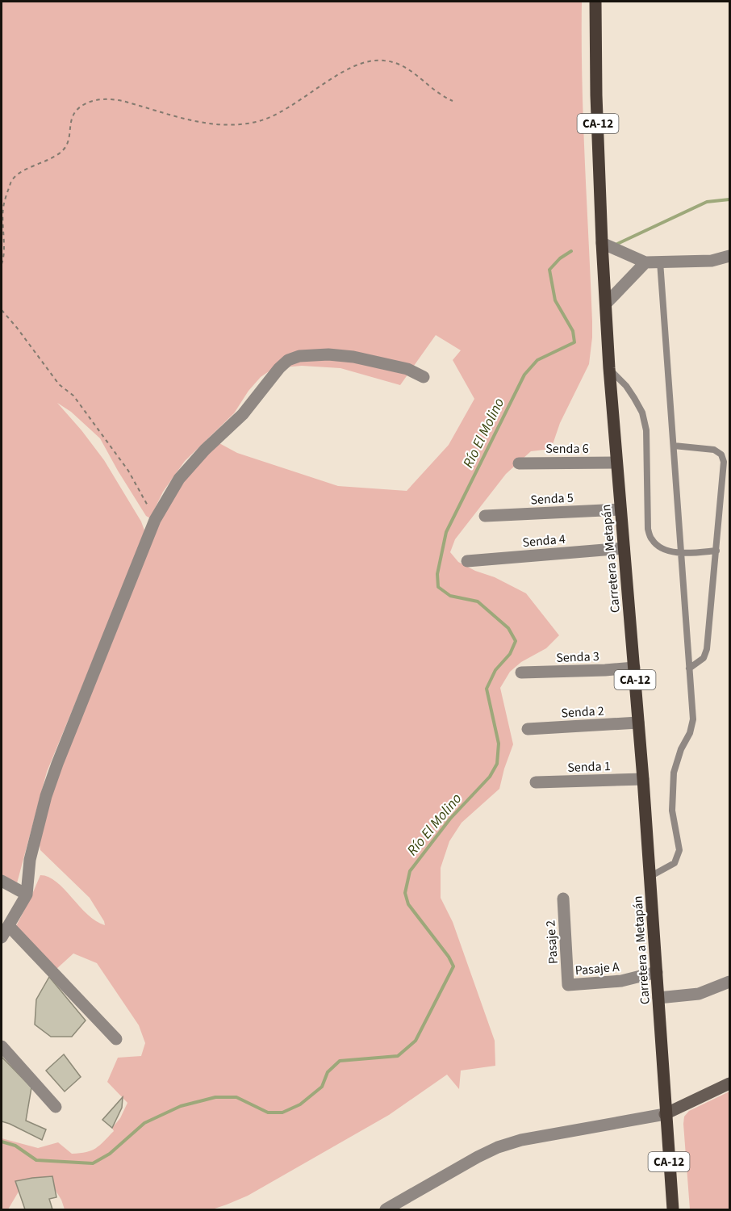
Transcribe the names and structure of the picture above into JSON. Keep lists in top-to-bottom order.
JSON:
{
  "streets": {
    "main road": ["CA-12", "Carretera a Metapán"],
    "street": [
      "Senda 6",
      "Senda 5",
      "Senda 4",
      "Senda 3",
      "Senda 2",
      "Senda 1",
      "Pasaje 2",
      "Pasaje A"
    ]
  },
  "crossings": [
    ["CA-12", "Carretera a Metapán"],
    ["Senda 6", "Carretera a Metapán"],
    ["Senda 5", "Carretera a Metapán"],
    ["Senda 4", "Carretera a Metapán"],
    ["Carretera a Metapán", "Senda 3"],
    ["Carretera a Metapán", "Senda 2"],
    ["Carretera a Metapán", "Senda 1"],
    ["Carretera a Metapán", "Pasaje A"],
    ["Pasaje 2", "Pasaje A"]
  ],
  "water": ["Río El Molino"]
}
